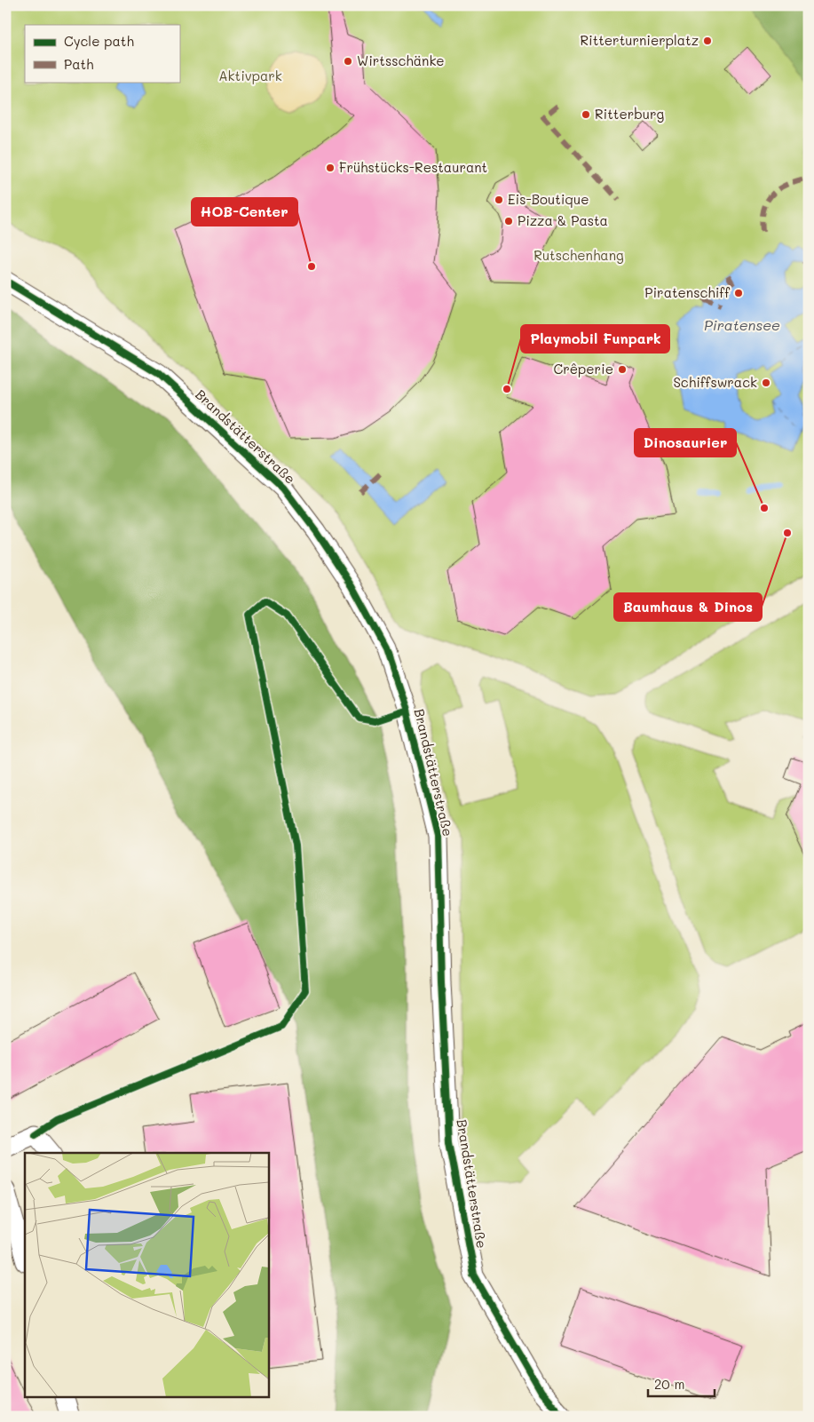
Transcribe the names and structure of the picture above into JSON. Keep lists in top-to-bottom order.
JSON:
{
  "streets": {
    "street": ["Brandstätterstraße"]
  },
  "water": ["Piratensee"],
  "parks": ["Aktivpark", "Rutschenhang"],
  "places": [
    "Ritterturnierplatz",
    "Wirtsschänke",
    "Ritterburg",
    "Frühstücks-Restaurant",
    "Eis-Boutique",
    "Pizza & Pasta",
    "HOB-Center",
    "Piratenschiff",
    "Crêperie",
    "Schiffswrack",
    "Playmobil Funpark",
    "Dinosaurier",
    "Baumhaus & Dinos"
  ],
  "legend": ["Cycle path", "Path"],
  "scale_bar": "20 m"
}
